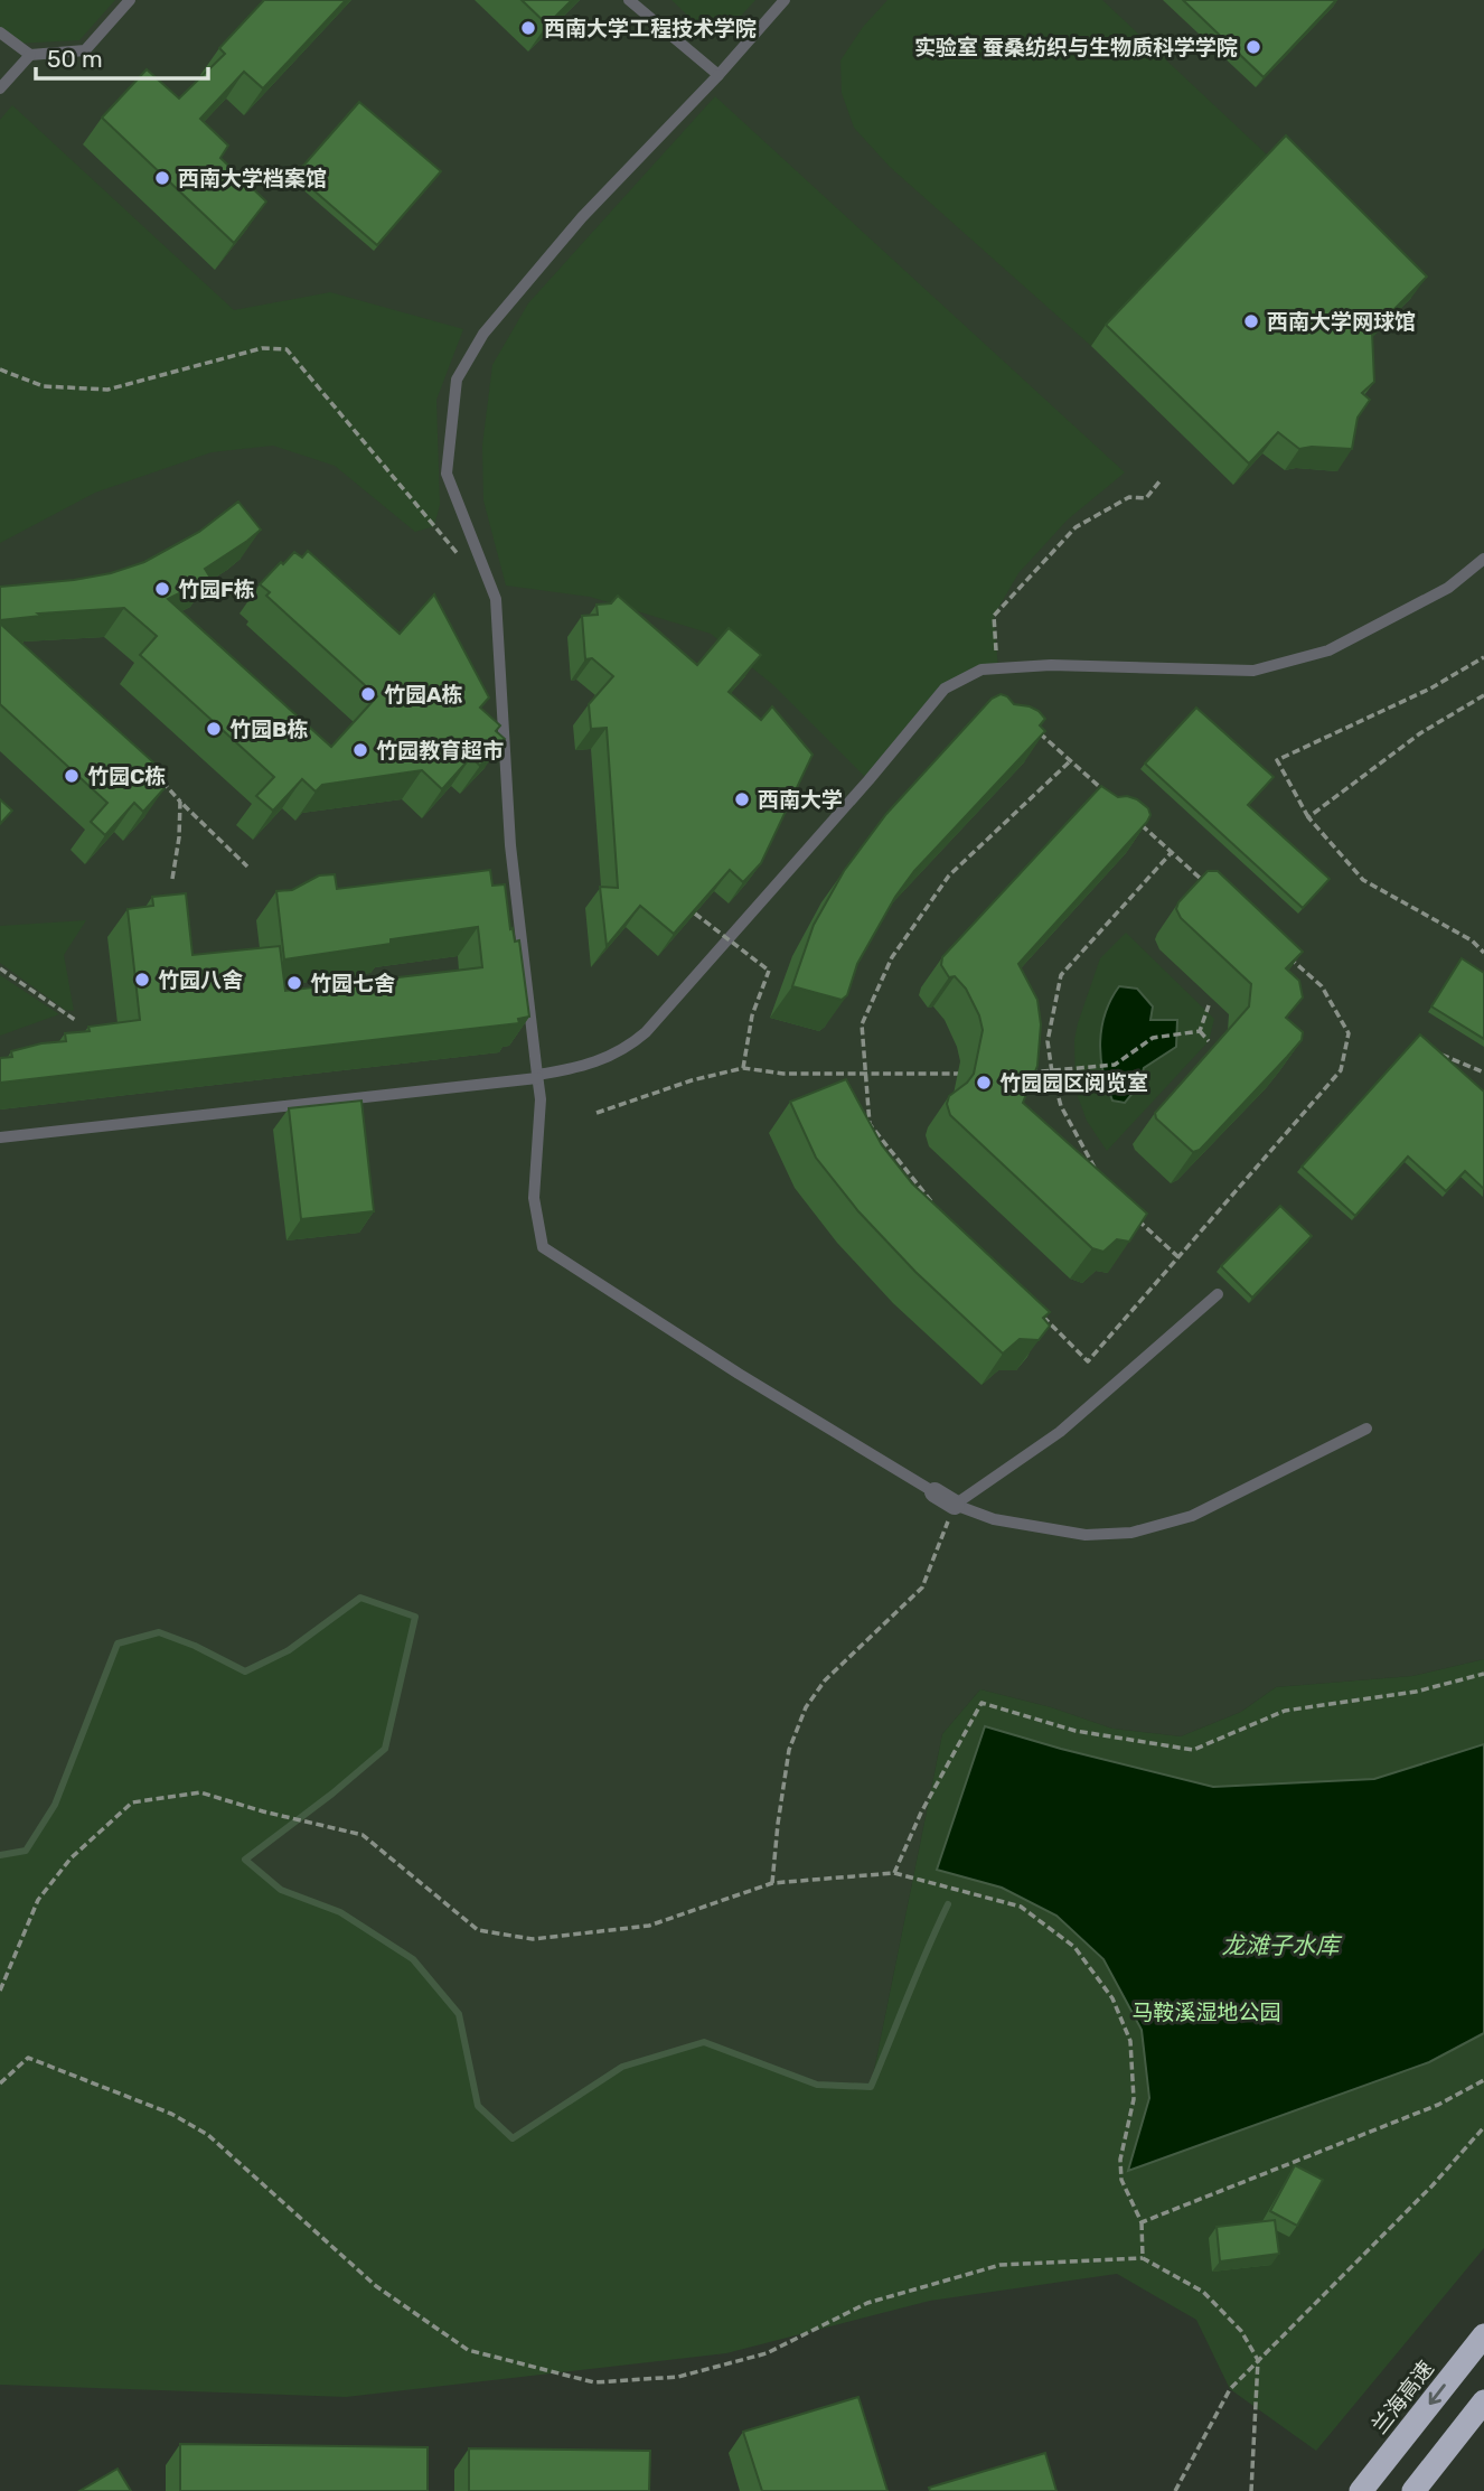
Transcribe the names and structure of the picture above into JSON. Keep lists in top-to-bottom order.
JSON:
{
  "streets": {
    "highway": ["兰海高速"]
  },
  "water": ["龙滩子水库"],
  "parks": ["马鞍溪湿地公园"],
  "places": [
    "西南大学工程技术学院",
    "实验室 蚕桑纺织与生物质科学学院",
    "西南大学档案馆",
    "西南大学网球馆",
    "竹园F栋",
    "竹园A栋",
    "竹园B栋",
    "竹园教育超市",
    "竹园C栋",
    "西南大学",
    "竹园八舍",
    "竹园七舍",
    "竹园园区阅览室"
  ],
  "scale_bar": "50 m"
}
